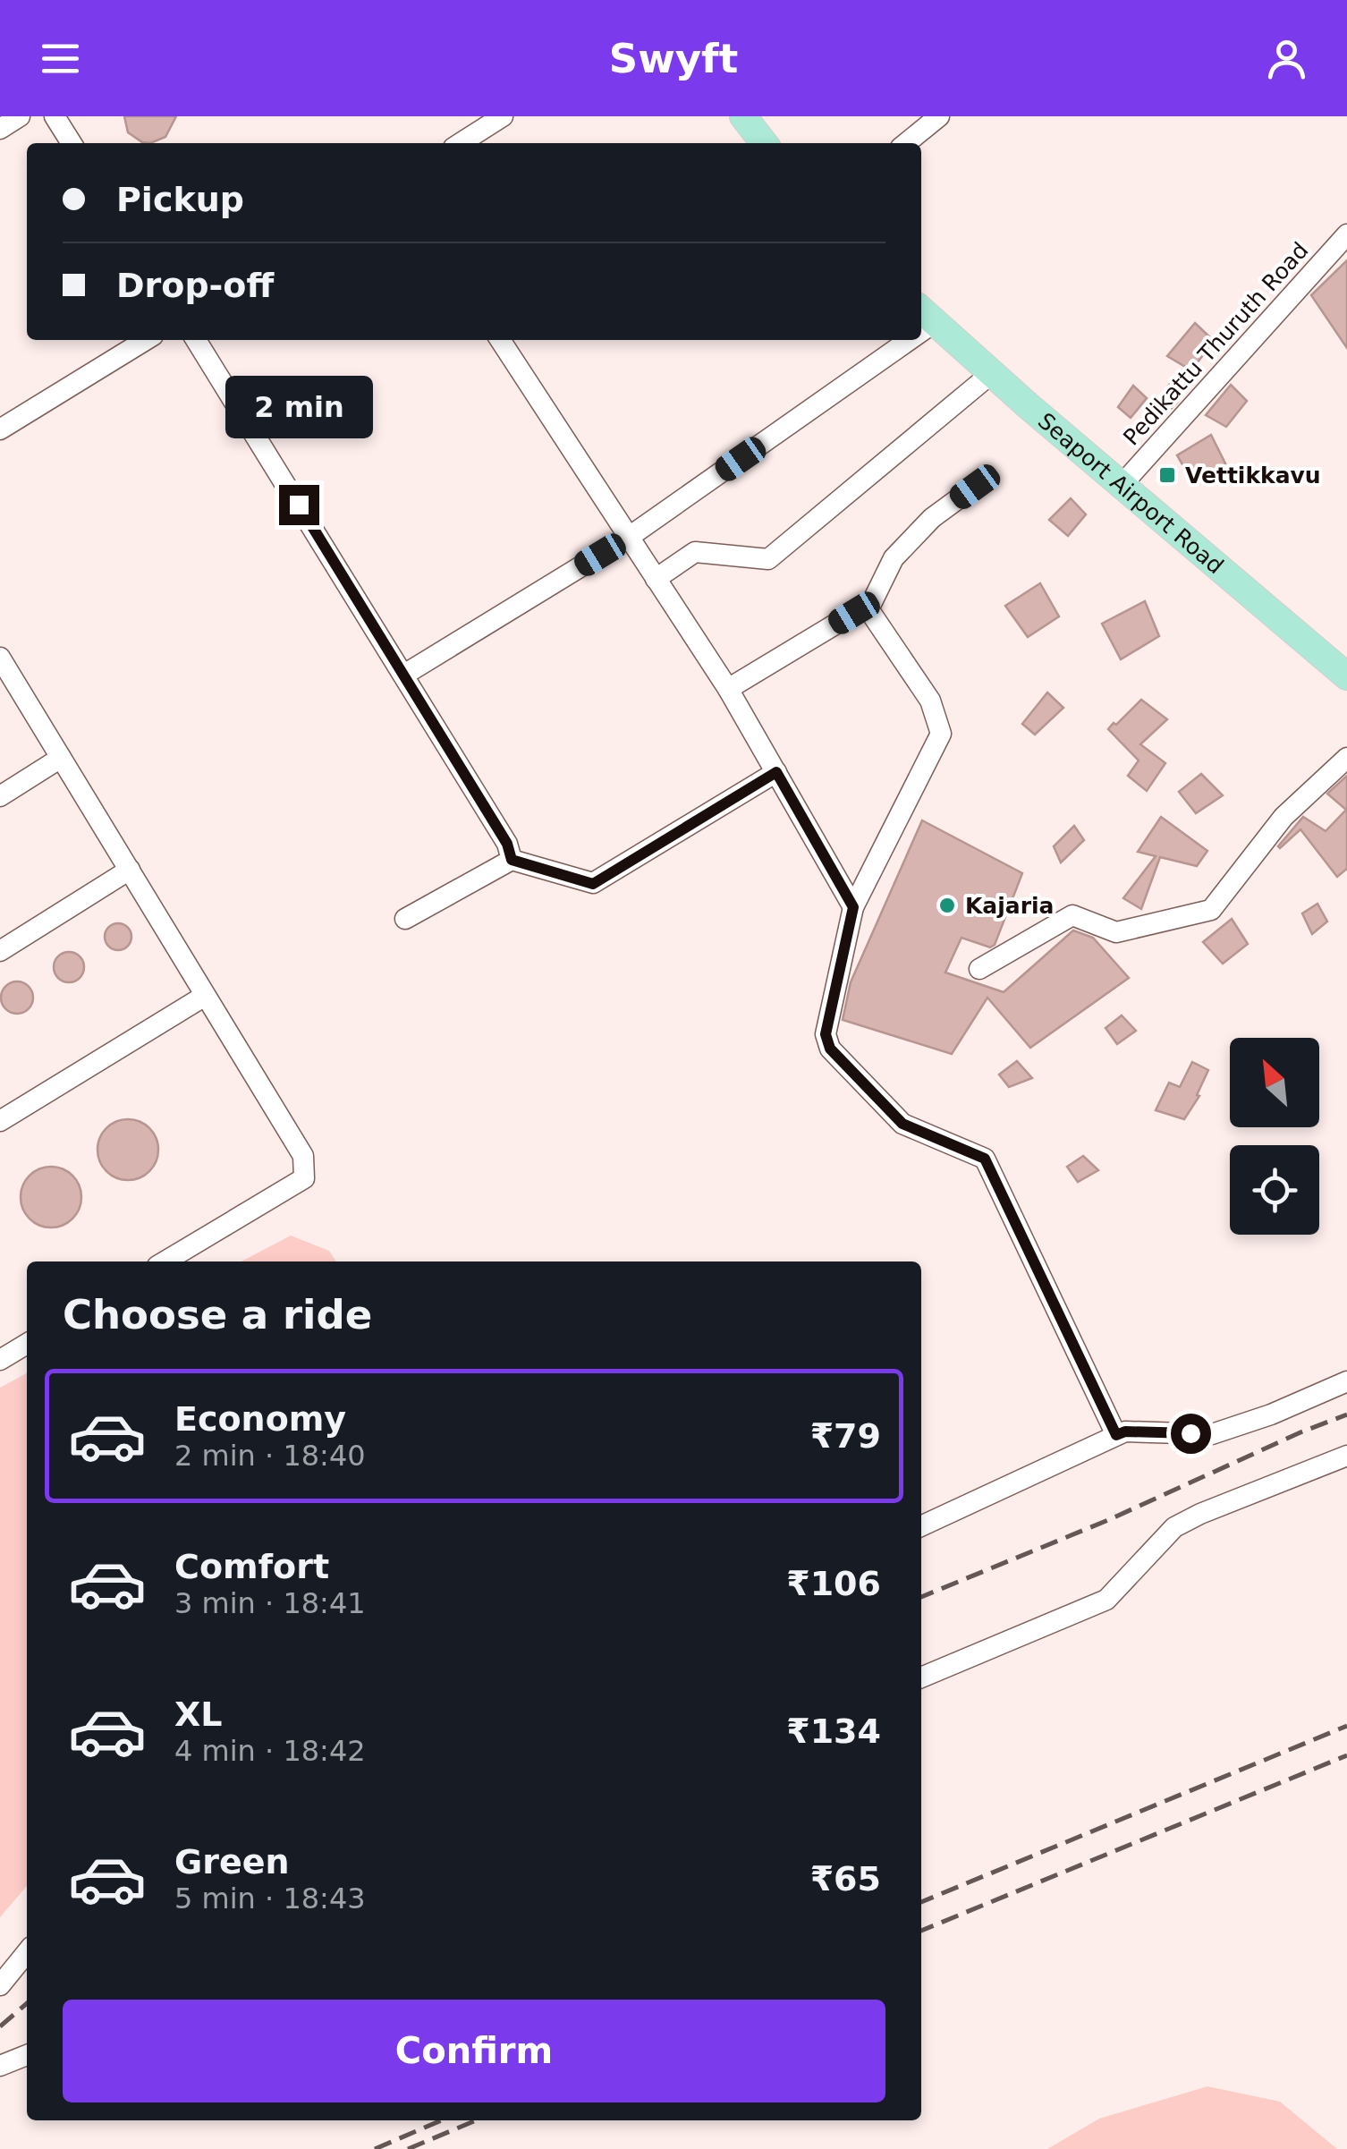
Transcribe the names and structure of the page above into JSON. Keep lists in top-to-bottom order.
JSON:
{
  "streets": {
    "main road": ["Seaport Airport Road"],
    "street": ["Pedikattu Thuruth Road"]
  },
  "crossings": [
    ["Pedikattu Thuruth Road", "Seaport Airport Road"]
  ],
  "places": {
    "transit": ["Vettikkavu"],
    "other": ["Kajaria"]
  },
  "north": "top left",
  "page": {
    "header": "Swyft",
    "banner": ["Pickup", "Drop-off"],
    "bubble": "2 min",
    "heading": "Choose a ride",
    "list": [
      {
        "name": "Economy",
        "note": "2 min · 18:40",
        "value": "₹79"
      },
      {
        "name": "Comfort",
        "note": "3 min · 18:41",
        "value": "₹106"
      },
      {
        "name": "XL",
        "note": "4 min · 18:42",
        "value": "₹134"
      },
      {
        "name": "Green",
        "note": "5 min · 18:43",
        "value": "₹65"
      }
    ],
    "buttons": "Confirm"
  }
}
